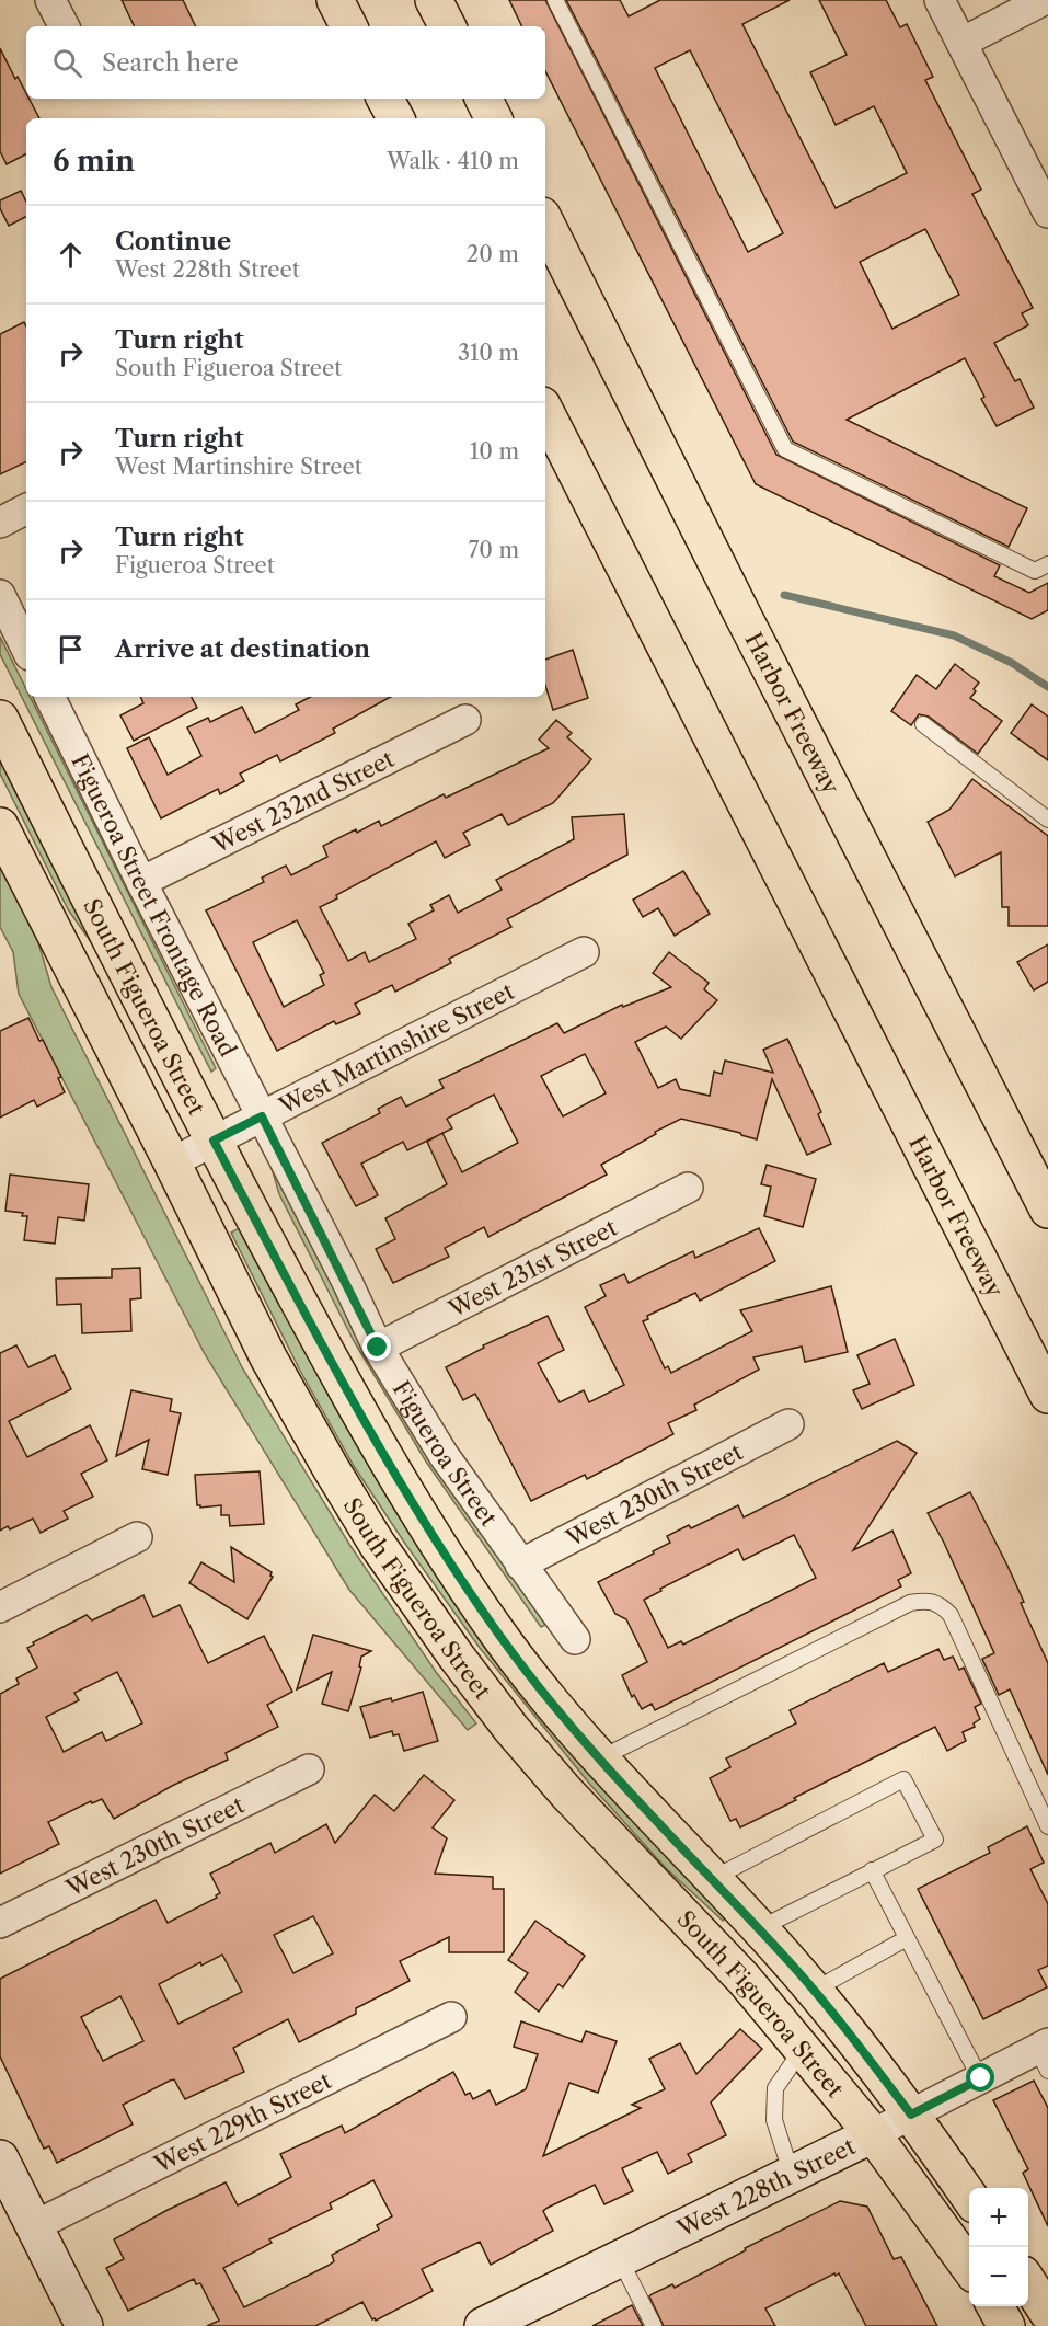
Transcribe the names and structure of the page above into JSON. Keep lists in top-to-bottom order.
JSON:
{
  "streets": {
    "main road": ["Harbor Freeway", "South Figueroa Street"],
    "street": [
      "West 232nd Street",
      "Figueroa Street Frontage Road",
      "West Martinshire Street",
      "West 231st Street",
      "Figueroa Street",
      "West 230th Street",
      "West 229th Street",
      "West 228th Street"
    ]
  },
  "crossings": [
    ["West 232nd Street", "Figueroa Street Frontage Road"],
    ["Figueroa Street Frontage Road", "West Martinshire Street"],
    ["Figueroa Street Frontage Road", "Figueroa Street"],
    ["South Figueroa Street", "West Martinshire Street"],
    ["South Figueroa Street", "West 228th Street"],
    ["West Martinshire Street", "Figueroa Street"],
    ["West 231st Street", "Figueroa Street"],
    ["Figueroa Street", "West 230th Street"]
  ],
  "page": {
    "search": "Search here",
    "heading": ["6 min", "Walk · 410 m"],
    "list": [
      ["Continue", "West 228th Street", "20 m"],
      ["Turn right", "South Figueroa Street", "310 m"],
      ["Turn right", "West Martinshire Street", "10 m"],
      ["Turn right", "Figueroa Street", "70 m"],
      "Arrive at destination"
    ],
    "map_buttons": ["+", "−"]
  }
}
